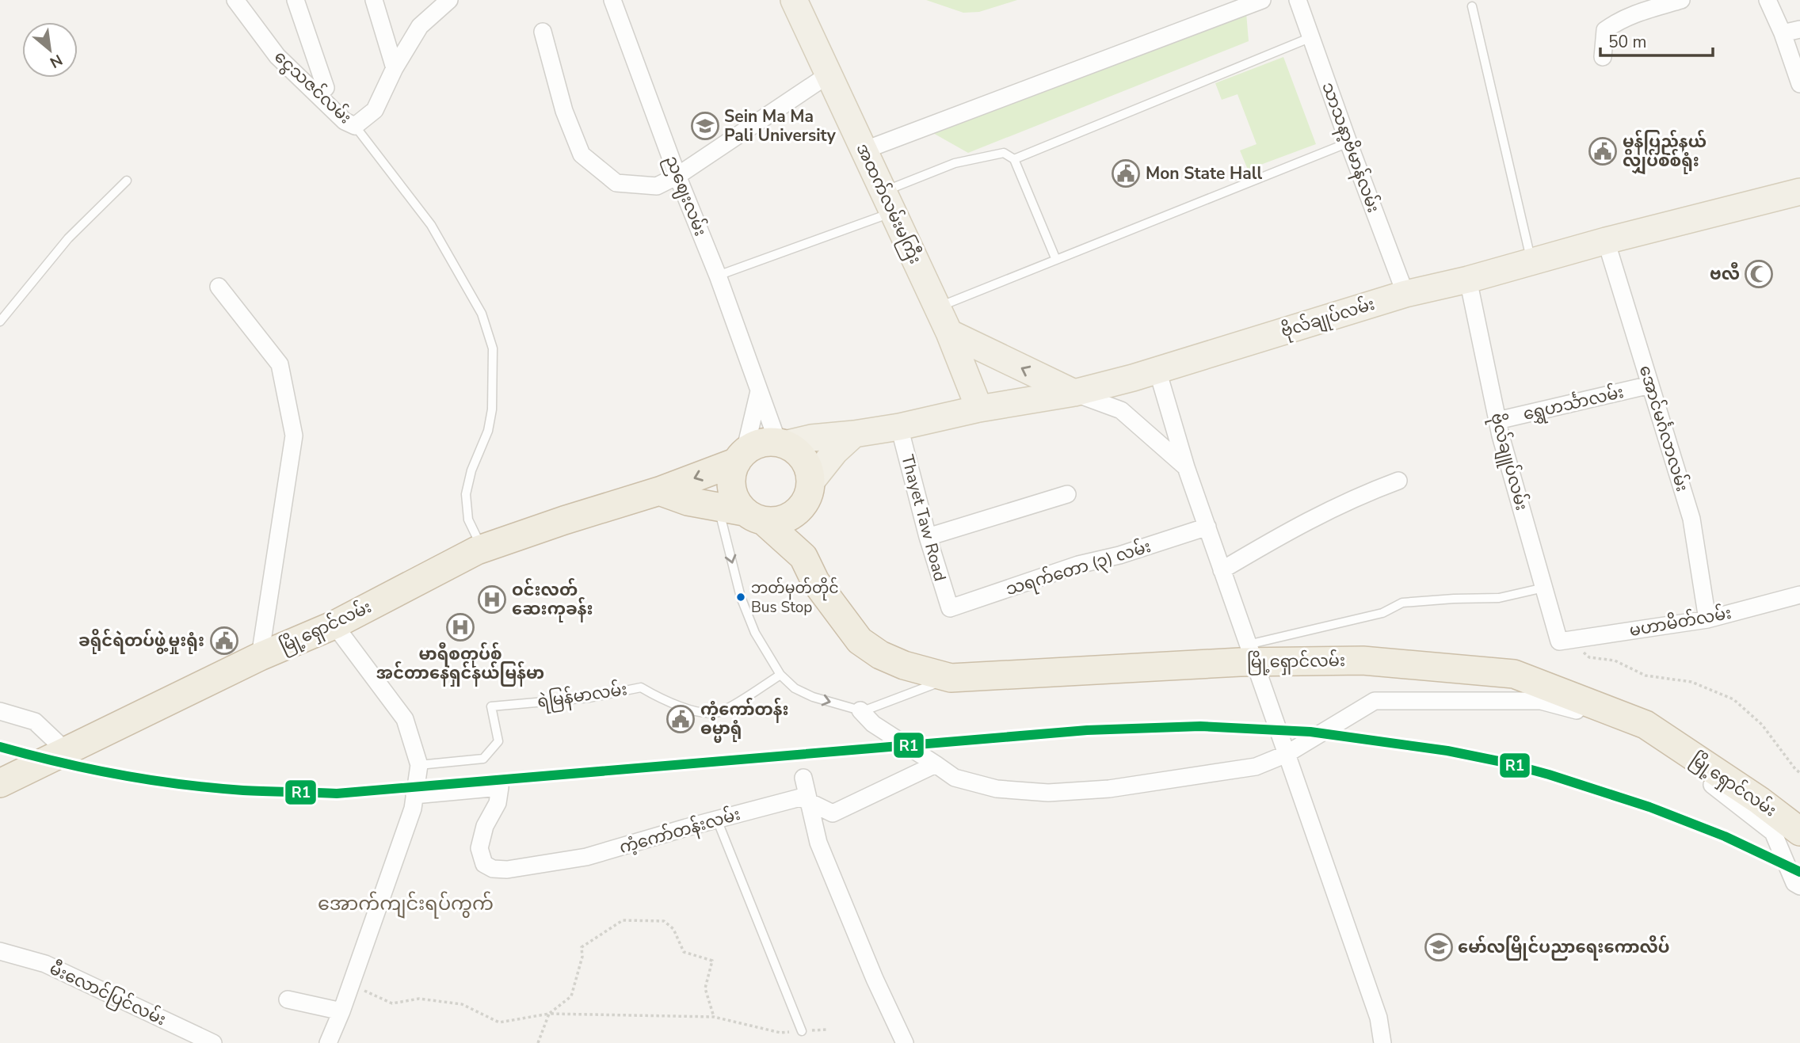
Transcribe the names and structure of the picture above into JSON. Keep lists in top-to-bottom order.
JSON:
{
  "streets": {
    "highway": ["မြို့ရှောင်လမ်း"],
    "main road": ["အထက်လမ်းမကြီး", "ဗိုလ်ချုပ်လမ်း"],
    "street": [
      "ငွေသဇင်လမ်း",
      "သာသနာ့ဗိမာန်လမ်း",
      "ညဈေးလမ်း",
      "ရွှေဟင်္သာလမ်း",
      "အောင်မင်္ဂလာလမ်း",
      "ဗိုလ်ချူပ်လမ်း",
      "Thayet Taw Road",
      "သရက်တော (၃) လမ်း",
      "မဟာမိတ်လမ်း",
      "ကံ့ကော်တန်းလမ်း",
      "မီးလောင်ပြင်လမ်း"
    ],
    "lane": ["ရဲမြန်မာလမ်း"]
  },
  "crossings": [
    ["သာသနာ့ဗိမာန်လမ်း", "ဗိုလ်ချုပ်လမ်း"],
    ["ညဈေးလမ်း", "ဗိုလ်ချုပ်လမ်း"],
    ["ညဈေးလမ်း", "မြို့ရှောင်လမ်း"],
    ["အထက်လမ်းမကြီး", "ဗိုလ်ချုပ်လမ်း"],
    ["ဗိုလ်ချုပ်လမ်း", "အောင်မင်္ဂလာလမ်း"],
    ["ဗိုလ်ချုပ်လမ်း", "ဗိုလ်ချူပ်လမ်း"],
    ["ဗိုလ်ချုပ်လမ်း", "Thayet Taw Road"],
    ["ဗိုလ်ချုပ်လမ်း", "မြို့ရှောင်လမ်း"],
    ["ရွှေဟင်္သာလမ်း", "အောင်မင်္ဂလာလမ်း"],
    ["ရွှေဟင်္သာလမ်း", "ဗိုလ်ချူပ်လမ်း"],
    ["အောင်မင်္ဂလာလမ်း", "မဟာမိတ်လမ်း"],
    ["ဗိုလ်ချူပ်လမ်း", "မဟာမိတ်လမ်း"],
    ["Thayet Taw Road", "သရက်တော (၃) လမ်း"]
  ],
  "districts": ["အောက်ကျင်းရပ်ကွက်"],
  "places": {
    "school or university": ["Sein Ma Ma Pali University", "မော်လမြိုင်ပညာရေးကောလိပ်"],
    "public building": [
      "မွန်ပြည်နယ် လျှပ်စစ်ရုံး",
      "Mon State Hall",
      "ခရိုင်ရဲတပ်ဖွဲ့မှုးရုံး",
      "ကံ့ကော်တန်း ဓမ္မာရုံ"
    ],
    "mosque": ["ဗလီ"],
    "other": ["ဘတ်မှတ်တိုင် Bus Stop"],
    "hospital": ["ဝင်းလတ် ဆေးကုခန်း", "မာရီစတုပ်စ် အင်တာနေရှင်နယ်မြန်မာ"]
  },
  "lines": ["transit line R1"],
  "scale_bar": "50 m",
  "north": "bottom right"
}
